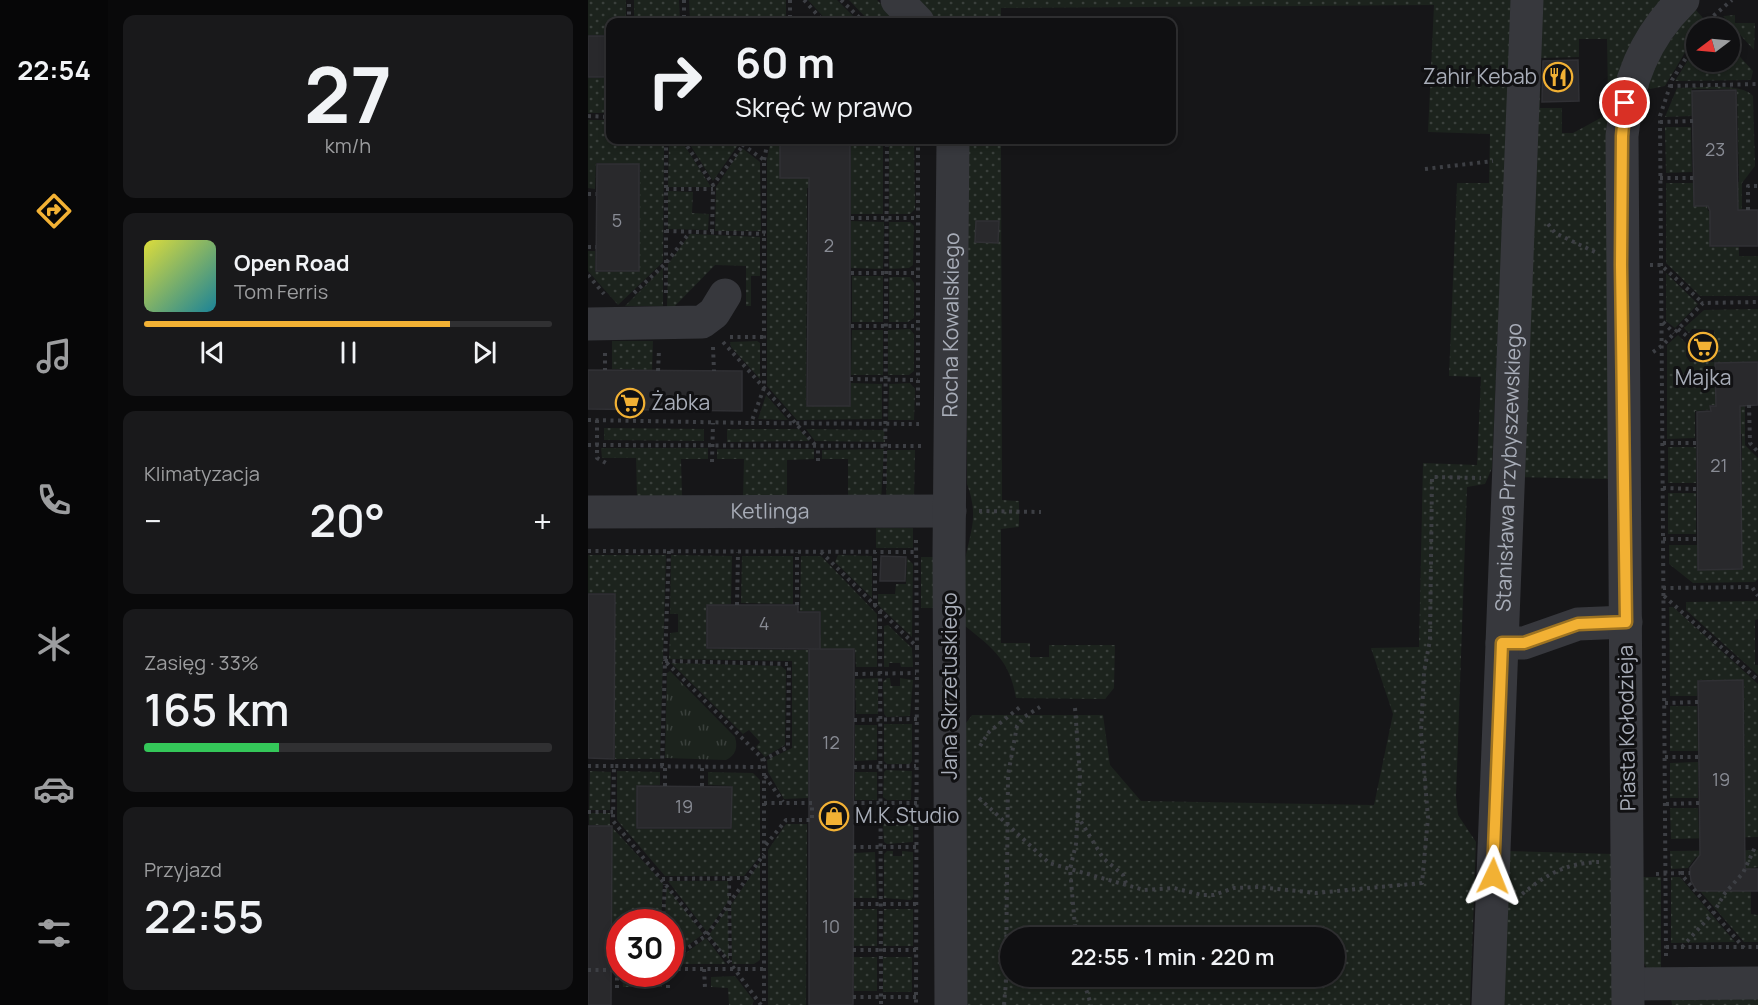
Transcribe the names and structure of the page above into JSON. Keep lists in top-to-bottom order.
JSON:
{
  "streets": {
    "street": [
      "Rocha Kowalskiego",
      "Stanisława Przybyszewskiego",
      "Ketlinga",
      "Jana Skrzetuskiego",
      "Piasta Kołodzieja"
    ]
  },
  "crossings": [
    ["Rocha Kowalskiego", "Ketlinga"],
    ["Rocha Kowalskiego", "Jana Skrzetuskiego"],
    ["Ketlinga", "Jana Skrzetuskiego"]
  ],
  "places": {
    "restaurant": ["Zahir Kebab"],
    "supermarket": ["Majka", "Żabka"],
    "shop": ["M.K.Studio"]
  },
  "house_numbers": [
    "23",
    "5",
    "2",
    "21",
    "4",
    "12",
    "19",
    "19",
    "10"
  ],
  "north": "left",
  "page": {
    "tabs": "22:54",
    "tile": [
      ["27", "km/h"],
      "Klimatyzacja",
      ["Zasięg · 33%", "165 km"],
      ["Przyjazd", "22:55"]
    ],
    "turn": ["60 m", "Skręć w prawo"],
    "song": ["Open Road", "Tom Ferris"],
    "heat": ["−", "20°", "+"],
    "limit": "30",
    "trip": "22:55 · 1 min · 220 m"
  }
}
